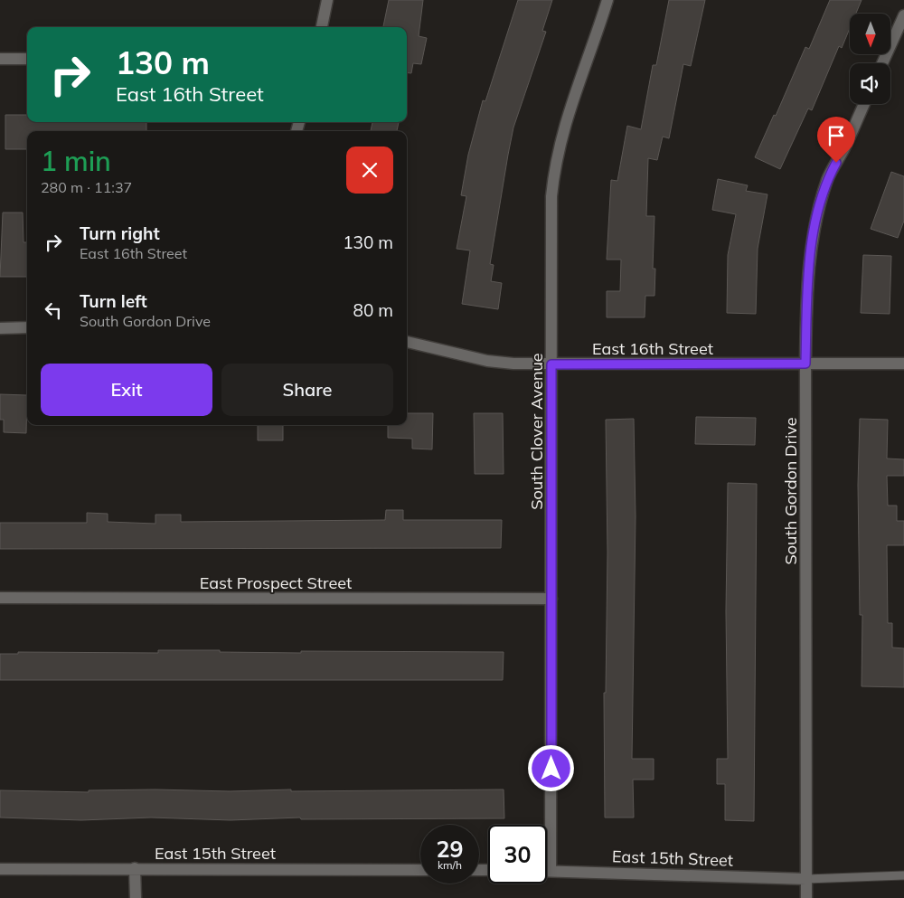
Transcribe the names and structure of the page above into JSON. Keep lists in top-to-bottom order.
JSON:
{
  "streets": {
    "street": [
      "East 16th Street",
      "South Clover Avenue",
      "South Gordon Drive",
      "East Prospect Street",
      "East 15th Street"
    ]
  },
  "crossings": [
    ["East 16th Street", "South Clover Avenue"],
    ["East 16th Street", "South Gordon Drive"],
    ["South Clover Avenue", "East Prospect Street"],
    ["South Clover Avenue", "East 15th Street"],
    ["South Gordon Drive", "East 15th Street"]
  ],
  "north": "bottom",
  "page": {
    "turn": ["130 m", "East 16th Street"],
    "heading": ["1 min", "280 m · 11:37"],
    "list": [
      {
        "name": "Turn right",
        "note": "East 16th Street",
        "value": "130 m"
      },
      {
        "name": "Turn left",
        "note": "South Gordon Drive",
        "value": "80 m"
      }
    ],
    "buttons": ["Exit", "Share"],
    "speed": "29 km/h",
    "limit": "30"
  }
}
